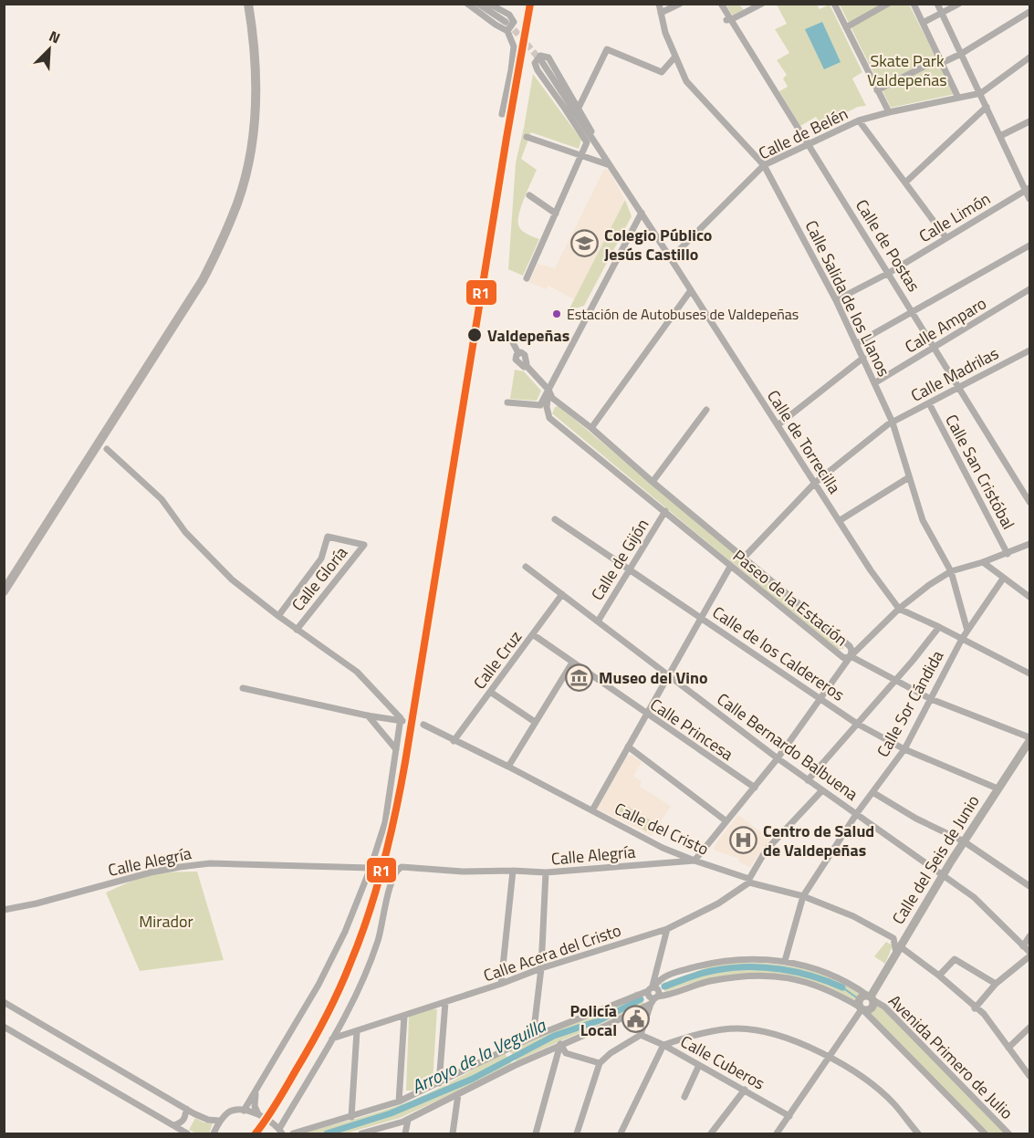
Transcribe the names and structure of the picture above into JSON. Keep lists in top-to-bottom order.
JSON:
{
  "streets": {
    "street": [
      "Calle de Belén",
      "Calle Limón",
      "Calle de Postas",
      "Calle Salida de los Llanos",
      "Calle Amparo",
      "Calle Madrilas",
      "Calle de Torrecilla",
      "Calle San Cristóbal",
      "Calle de Gijón",
      "Calle Gloría",
      "Paseo de la Estación",
      "Calle de los Caldereros",
      "Calle Cruz",
      "Calle Sor Cándida",
      "Calle Princesa",
      "Calle Bernardo Balbuena",
      "Calle del Cristo",
      "Calle Alegría",
      "Calle del Seis de Junio",
      "Calle Acera del Cristo",
      "Avenida Primero de Julio",
      "Calle Cuberos"
    ]
  },
  "crossings": [
    ["Calle de Belén", "Calle de Postas"],
    ["Calle de Belén", "Calle Salida de los Llanos"],
    ["Calle de Belén", "Calle de Torrecilla"],
    ["Calle Limón", "Calle de Postas"],
    ["Calle Limón", "Calle Salida de los Llanos"],
    ["Calle de Postas", "Calle Amparo"],
    ["Calle de Postas", "Calle Madrilas"],
    ["Calle Salida de los Llanos", "Calle Amparo"],
    ["Calle Salida de los Llanos", "Calle Madrilas"],
    ["Calle Salida de los Llanos", "Calle Sor Cándida"],
    ["Calle Madrilas", "Calle de Torrecilla"],
    ["Calle Madrilas", "Calle San Cristóbal"],
    ["Calle Madrilas", "Paseo de la Estación"],
    ["Calle de Torrecilla", "Calle Sor Cándida"],
    ["Calle de Gijón", "Paseo de la Estación"],
    ["Calle de Gijón", "Calle de los Caldereros"],
    ["Calle de Gijón", "Calle Bernardo Balbuena"],
    ["Calle de los Caldereros", "Calle Sor Cándida"],
    ["Calle de los Caldereros", "Calle del Seis de Junio"],
    ["Calle Cruz", "Calle Princesa"],
    ["Calle Cruz", "Calle Bernardo Balbuena"],
    ["Calle Cruz", "Calle del Cristo"],
    ["Calle Sor Cándida", "Calle Bernardo Balbuena"],
    ["Calle Sor Cándida", "Calle del Cristo"],
    ["Calle Sor Cándida", "Avenida Primero de Julio"],
    ["Calle Bernardo Balbuena", "Calle del Seis de Junio"],
    ["Calle del Cristo", "Calle Alegría"],
    ["Calle del Cristo", "Calle Acera del Cristo"],
    ["Calle Alegría", "Calle Acera del Cristo"],
    ["Calle del Seis de Junio", "Avenida Primero de Julio"]
  ],
  "water": ["Arroyo de la Veguilla"],
  "parks": ["Skate Park Valdepeñas", "Mirador"],
  "places": {
    "school or university": ["Colegio Público Jesús Castillo"],
    "other": ["Estación de Autobuses de Valdepeñas", "Valdepeñas"],
    "museum": ["Museo del Vino"],
    "hospital": ["Centro de Salud de Valdepeñas"],
    "public building": ["Policía Local"]
  },
  "lines": ["transit line R1"],
  "north": "top right"
}
